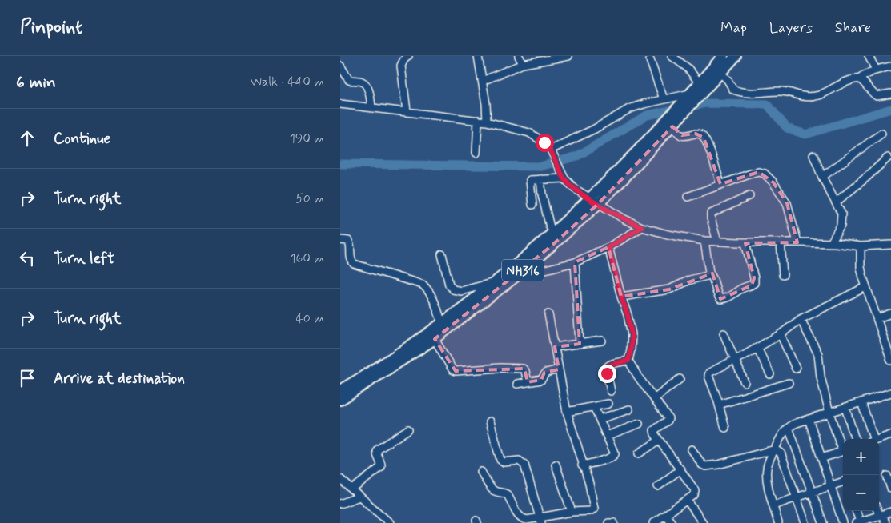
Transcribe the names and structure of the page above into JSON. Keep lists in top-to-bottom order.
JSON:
{
  "streets": {
    "highway": ["NH316"]
  },
  "page": {
    "header": "Pinpoint",
    "nav": ["Map", "Layers", "Share"],
    "heading": ["6 min", "Walk · 440 m"],
    "list": [
      ["Continue", "190 m"],
      ["Turn right", "50 m"],
      ["Turn left", "160 m"],
      ["Turn right", "40 m"],
      "Arrive at destination"
    ],
    "map_buttons": ["+", "−"]
  }
}
